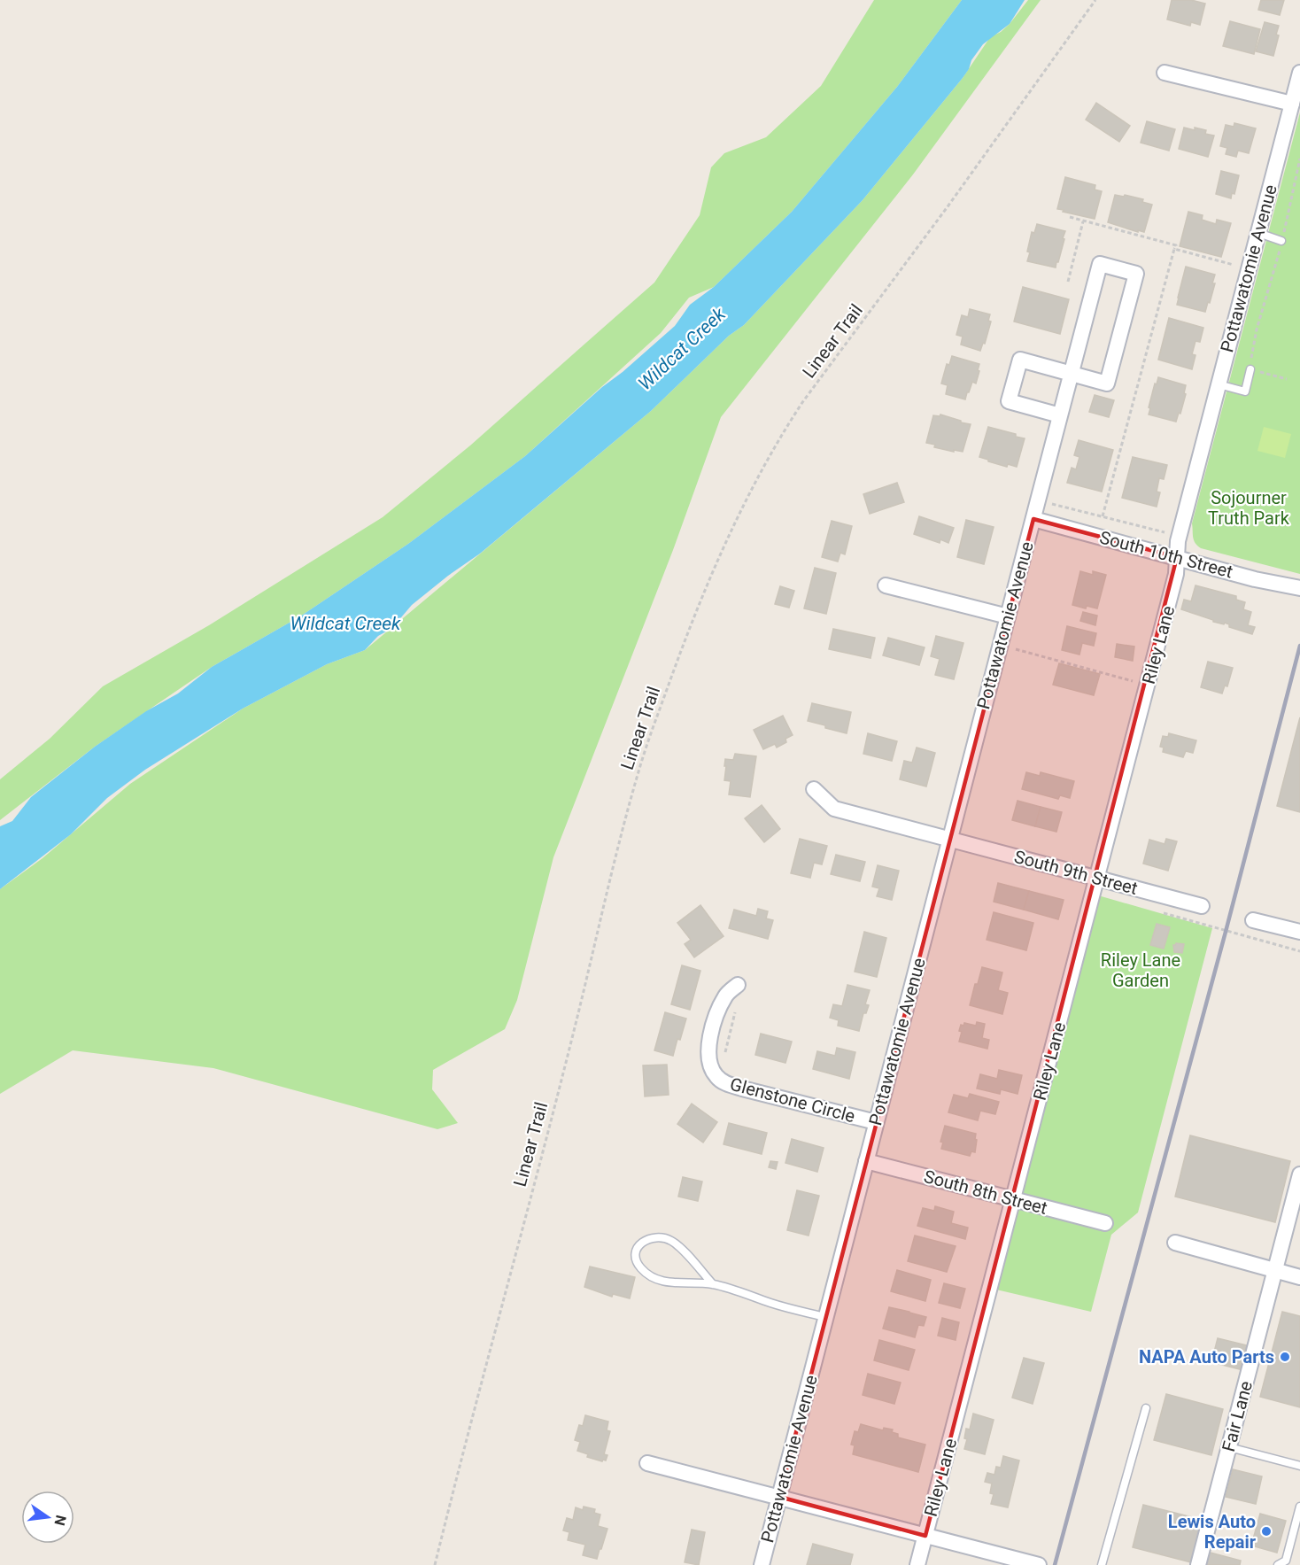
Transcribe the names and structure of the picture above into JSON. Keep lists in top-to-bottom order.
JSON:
{
  "streets": {
    "street": [
      "Pottawatomie Avenue",
      "South 10th Street",
      "Riley Lane",
      "South 9th Street",
      "Glenstone Circle",
      "South 8th Street",
      "Fair Lane"
    ],
    "path": ["Linear Trail"]
  },
  "crossings": [
    ["Pottawatomie Avenue", "South 10th Street"],
    ["Pottawatomie Avenue", "Riley Lane"],
    ["Pottawatomie Avenue", "South 9th Street"],
    ["Pottawatomie Avenue", "Glenstone Circle"],
    ["Pottawatomie Avenue", "South 8th Street"],
    ["South 10th Street", "Riley Lane"],
    ["Riley Lane", "South 9th Street"],
    ["Riley Lane", "South 8th Street"]
  ],
  "water": ["Wildcat Creek"],
  "parks": ["Sojourner Truth Park", "Riley Lane Garden"],
  "places": ["NAPA Auto Parts", "Lewis Auto Repair"],
  "north": "right"
}
